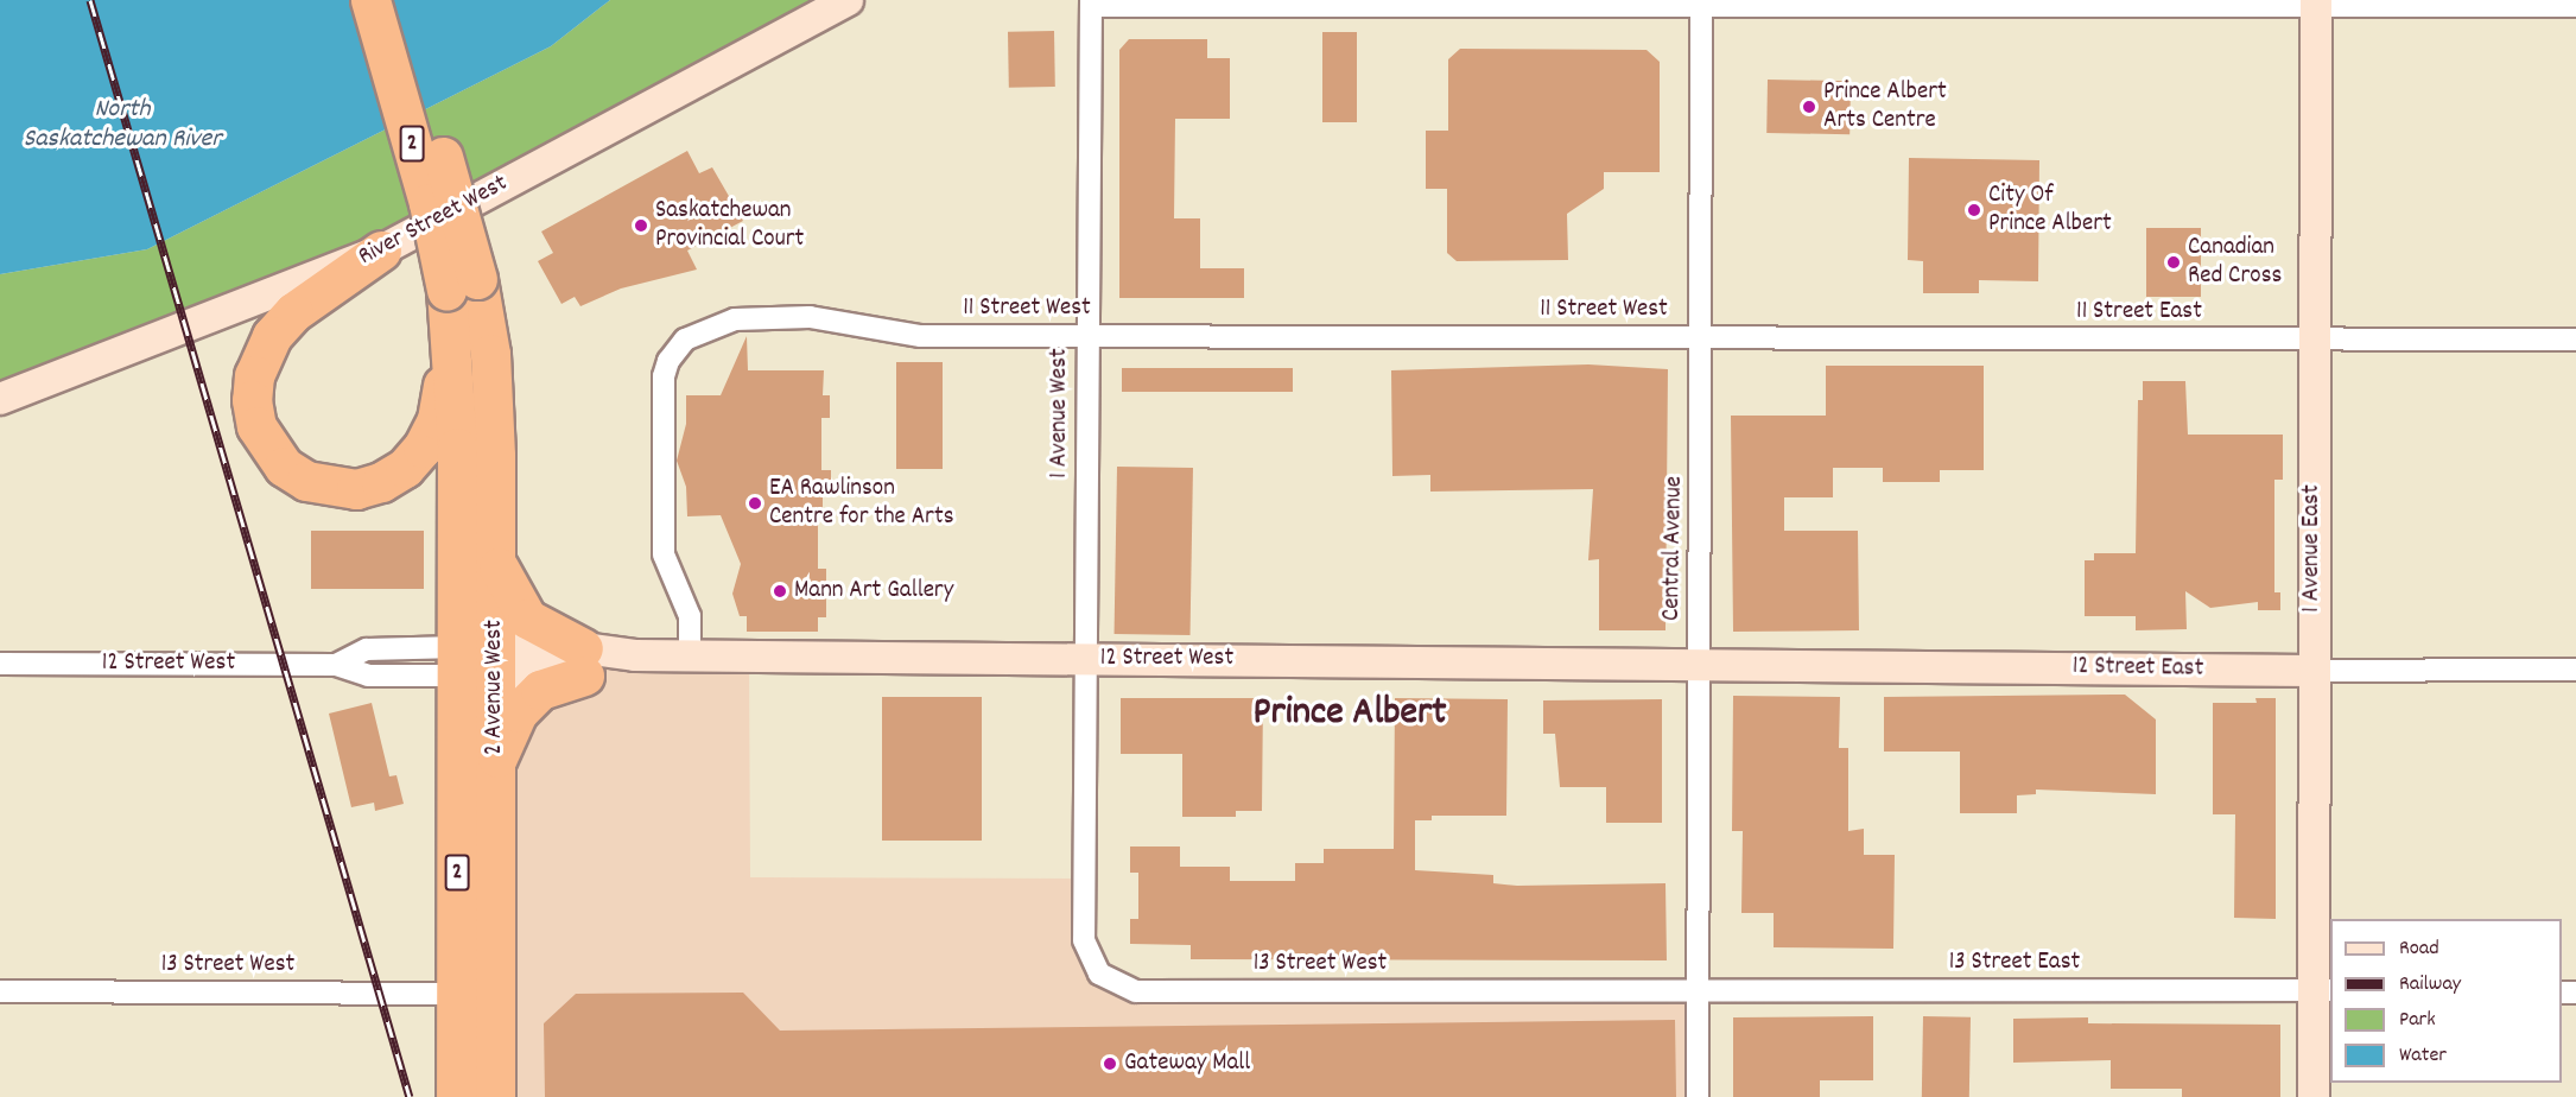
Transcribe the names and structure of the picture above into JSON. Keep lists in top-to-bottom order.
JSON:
{
  "streets": {
    "highway": ["2", "2 Avenue West"],
    "street": [
      "River Street West",
      "11 Street West",
      "11 Street East",
      "1 Avenue West",
      "Central Avenue",
      "1 Avenue East",
      "12 Street West",
      "12 Street East",
      "13 Street East",
      "13 Street West"
    ]
  },
  "crossings": [
    ["2", "2 Avenue West"],
    ["11 Street West", "11 Street East"],
    ["11 Street West", "1 Avenue West"],
    ["11 Street West", "Central Avenue"],
    ["11 Street West", "12 Street West"],
    ["11 Street East", "Central Avenue"],
    ["11 Street East", "1 Avenue East"],
    ["1 Avenue West", "12 Street West"],
    ["1 Avenue West", "13 Street West"],
    ["Central Avenue", "12 Street West"],
    ["Central Avenue", "12 Street East"],
    ["Central Avenue", "13 Street East"],
    ["Central Avenue", "13 Street West"],
    ["1 Avenue East", "12 Street East"],
    ["1 Avenue East", "13 Street East"],
    ["12 Street West", "12 Street East"],
    ["12 Street West", "2 Avenue West"],
    ["2 Avenue West", "13 Street West"],
    ["13 Street East", "13 Street West"]
  ],
  "districts": ["Prince Albert"],
  "water": ["North Saskatchewan River"],
  "places": [
    "Prince Albert Arts Centre",
    "City Of Prince Albert",
    "Saskatchewan Provincial Court",
    "Canadian Red Cross",
    "EA Rawlinson Centre for the Arts",
    "Mann Art Gallery",
    "Gateway Mall"
  ],
  "legend": [
    "Road",
    "Railway",
    "Park",
    "Water"
  ]
}
